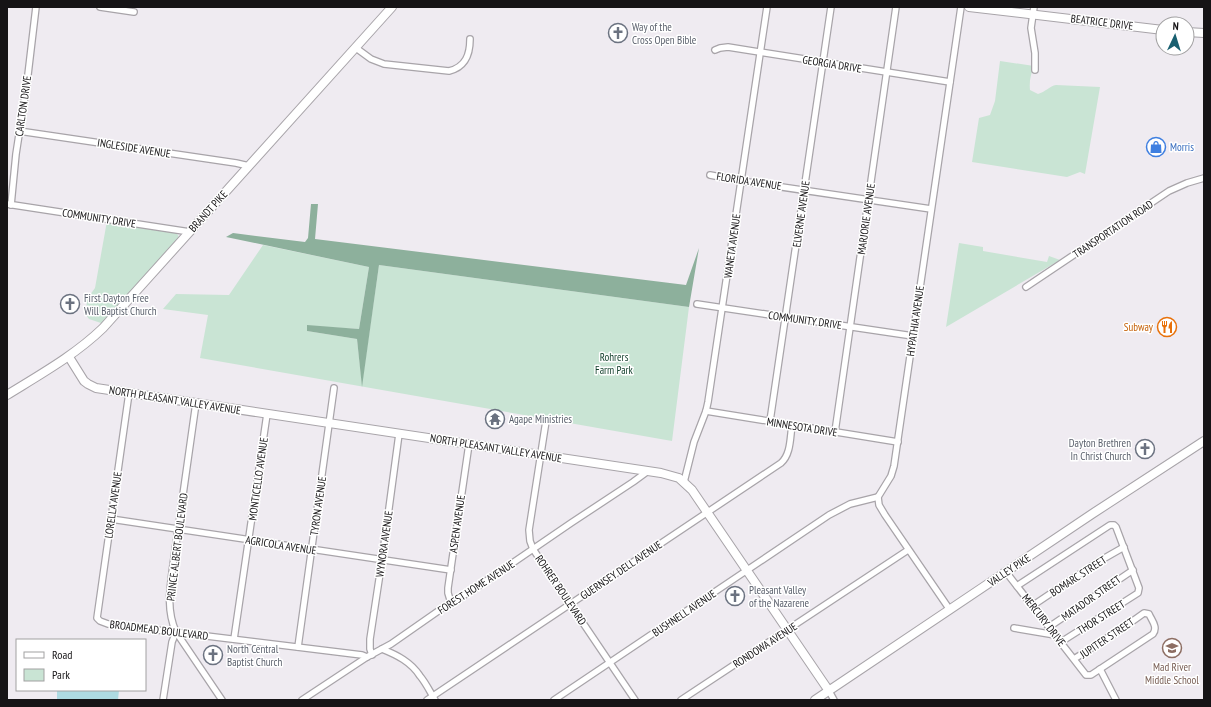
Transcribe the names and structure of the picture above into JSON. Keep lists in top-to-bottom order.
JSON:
{
  "streets": {
    "street": [
      "BEATRICE DRIVE",
      "GEORGIA DRIVE",
      "CARLTON DRIVE",
      "INGLESIDE AVENUE",
      "FLORIDA AVENUE",
      "BRANDT PIKE",
      "ELVERNE AVENUE",
      "COMMUNITY DRIVE",
      "MARJORIE AVENUE",
      "TRANSPORTATION ROAD",
      "WANETA AVENUE",
      "HYPATHIA AVENUE",
      "NORTH PLEASANT VALLEY AVENUE",
      "MINNESOTA DRIVE",
      "MONTICELLO AVENUE",
      "LORELLA AVENUE",
      "TYRON AVENUE",
      "ASPEN AVENUE",
      "WYNORA AVENUE",
      "AGRICOLA AVENUE",
      "PRINCE ALBERT BOULEVARD",
      "GUERNSEY DELL AVENUE",
      "VALLEY PIKE",
      "BOMARC STREET",
      "FOREST HOME AVENUE",
      "ROHRER BOULEVARD",
      "MATADOR STREET",
      "BUSHNELL AVENUE",
      "THOR STREET",
      "MERCURY DRIVE",
      "BROADMEAD BOULEVARD",
      "JUPITER STREET",
      "RONDOWA AVENUE"
    ]
  },
  "crossings": [
    ["GEORGIA DRIVE", "ELVERNE AVENUE"],
    ["GEORGIA DRIVE", "MARJORIE AVENUE"],
    ["GEORGIA DRIVE", "WANETA AVENUE"],
    ["GEORGIA DRIVE", "HYPATHIA AVENUE"],
    ["CARLTON DRIVE", "INGLESIDE AVENUE"],
    ["CARLTON DRIVE", "COMMUNITY DRIVE"],
    ["INGLESIDE AVENUE", "BRANDT PIKE"],
    ["FLORIDA AVENUE", "ELVERNE AVENUE"],
    ["FLORIDA AVENUE", "MARJORIE AVENUE"],
    ["FLORIDA AVENUE", "WANETA AVENUE"],
    ["FLORIDA AVENUE", "HYPATHIA AVENUE"],
    ["BRANDT PIKE", "COMMUNITY DRIVE"],
    ["BRANDT PIKE", "NORTH PLEASANT VALLEY AVENUE"],
    ["ELVERNE AVENUE", "COMMUNITY DRIVE"],
    ["ELVERNE AVENUE", "MINNESOTA DRIVE"],
    ["COMMUNITY DRIVE", "MARJORIE AVENUE"],
    ["COMMUNITY DRIVE", "WANETA AVENUE"],
    ["COMMUNITY DRIVE", "HYPATHIA AVENUE"],
    ["MARJORIE AVENUE", "MINNESOTA DRIVE"],
    ["WANETA AVENUE", "NORTH PLEASANT VALLEY AVENUE"],
    ["WANETA AVENUE", "MINNESOTA DRIVE"],
    ["HYPATHIA AVENUE", "MINNESOTA DRIVE"],
    ["HYPATHIA AVENUE", "BUSHNELL AVENUE"],
    ["NORTH PLEASANT VALLEY AVENUE", "MONTICELLO AVENUE"],
    ["NORTH PLEASANT VALLEY AVENUE", "LORELLA AVENUE"],
    ["NORTH PLEASANT VALLEY AVENUE", "TYRON AVENUE"],
    ["NORTH PLEASANT VALLEY AVENUE", "ASPEN AVENUE"],
    ["NORTH PLEASANT VALLEY AVENUE", "WYNORA AVENUE"],
    ["NORTH PLEASANT VALLEY AVENUE", "PRINCE ALBERT BOULEVARD"],
    ["NORTH PLEASANT VALLEY AVENUE", "GUERNSEY DELL AVENUE"],
    ["NORTH PLEASANT VALLEY AVENUE", "VALLEY PIKE"],
    ["NORTH PLEASANT VALLEY AVENUE", "FOREST HOME AVENUE"],
    ["NORTH PLEASANT VALLEY AVENUE", "ROHRER BOULEVARD"],
    ["NORTH PLEASANT VALLEY AVENUE", "BUSHNELL AVENUE"],
    ["NORTH PLEASANT VALLEY AVENUE", "RONDOWA AVENUE"],
    ["MINNESOTA DRIVE", "GUERNSEY DELL AVENUE"],
    ["MONTICELLO AVENUE", "AGRICOLA AVENUE"],
    ["MONTICELLO AVENUE", "BROADMEAD BOULEVARD"],
    ["LORELLA AVENUE", "AGRICOLA AVENUE"],
    ["LORELLA AVENUE", "BROADMEAD BOULEVARD"],
    ["TYRON AVENUE", "AGRICOLA AVENUE"],
    ["TYRON AVENUE", "BROADMEAD BOULEVARD"],
    ["ASPEN AVENUE", "AGRICOLA AVENUE"],
    ["ASPEN AVENUE", "FOREST HOME AVENUE"],
    ["WYNORA AVENUE", "AGRICOLA AVENUE"],
    ["WYNORA AVENUE", "FOREST HOME AVENUE"],
    ["WYNORA AVENUE", "BROADMEAD BOULEVARD"],
    ["AGRICOLA AVENUE", "PRINCE ALBERT BOULEVARD"],
    ["PRINCE ALBERT BOULEVARD", "BROADMEAD BOULEVARD"],
    ["GUERNSEY DELL AVENUE", "ROHRER BOULEVARD"],
    ["VALLEY PIKE", "MERCURY DRIVE"],
    ["BOMARC STREET", "MERCURY DRIVE"],
    ["FOREST HOME AVENUE", "ROHRER BOULEVARD"],
    ["FOREST HOME AVENUE", "BROADMEAD BOULEVARD"],
    ["ROHRER BOULEVARD", "BUSHNELL AVENUE"],
    ["MATADOR STREET", "THOR STREET"],
    ["MATADOR STREET", "MERCURY DRIVE"],
    ["THOR STREET", "MERCURY DRIVE"],
    ["MERCURY DRIVE", "JUPITER STREET"]
  ],
  "parks": ["Rohrers Farm Park"],
  "places": {
    "church": [
      "Way of the Cross Open Bible",
      "First Dayton Free Will Baptist Church",
      "Dayton Brethren In Christ Church",
      "Pleasant Valley of the Nazarene",
      "North Central Baptist Church"
    ],
    "shop": ["Morris"],
    "restaurant": ["Subway"],
    "temple": ["Agape Ministries"],
    "school or university": ["Mad River Middle School"]
  },
  "legend": ["Road", "Park"],
  "north": "top"
}
